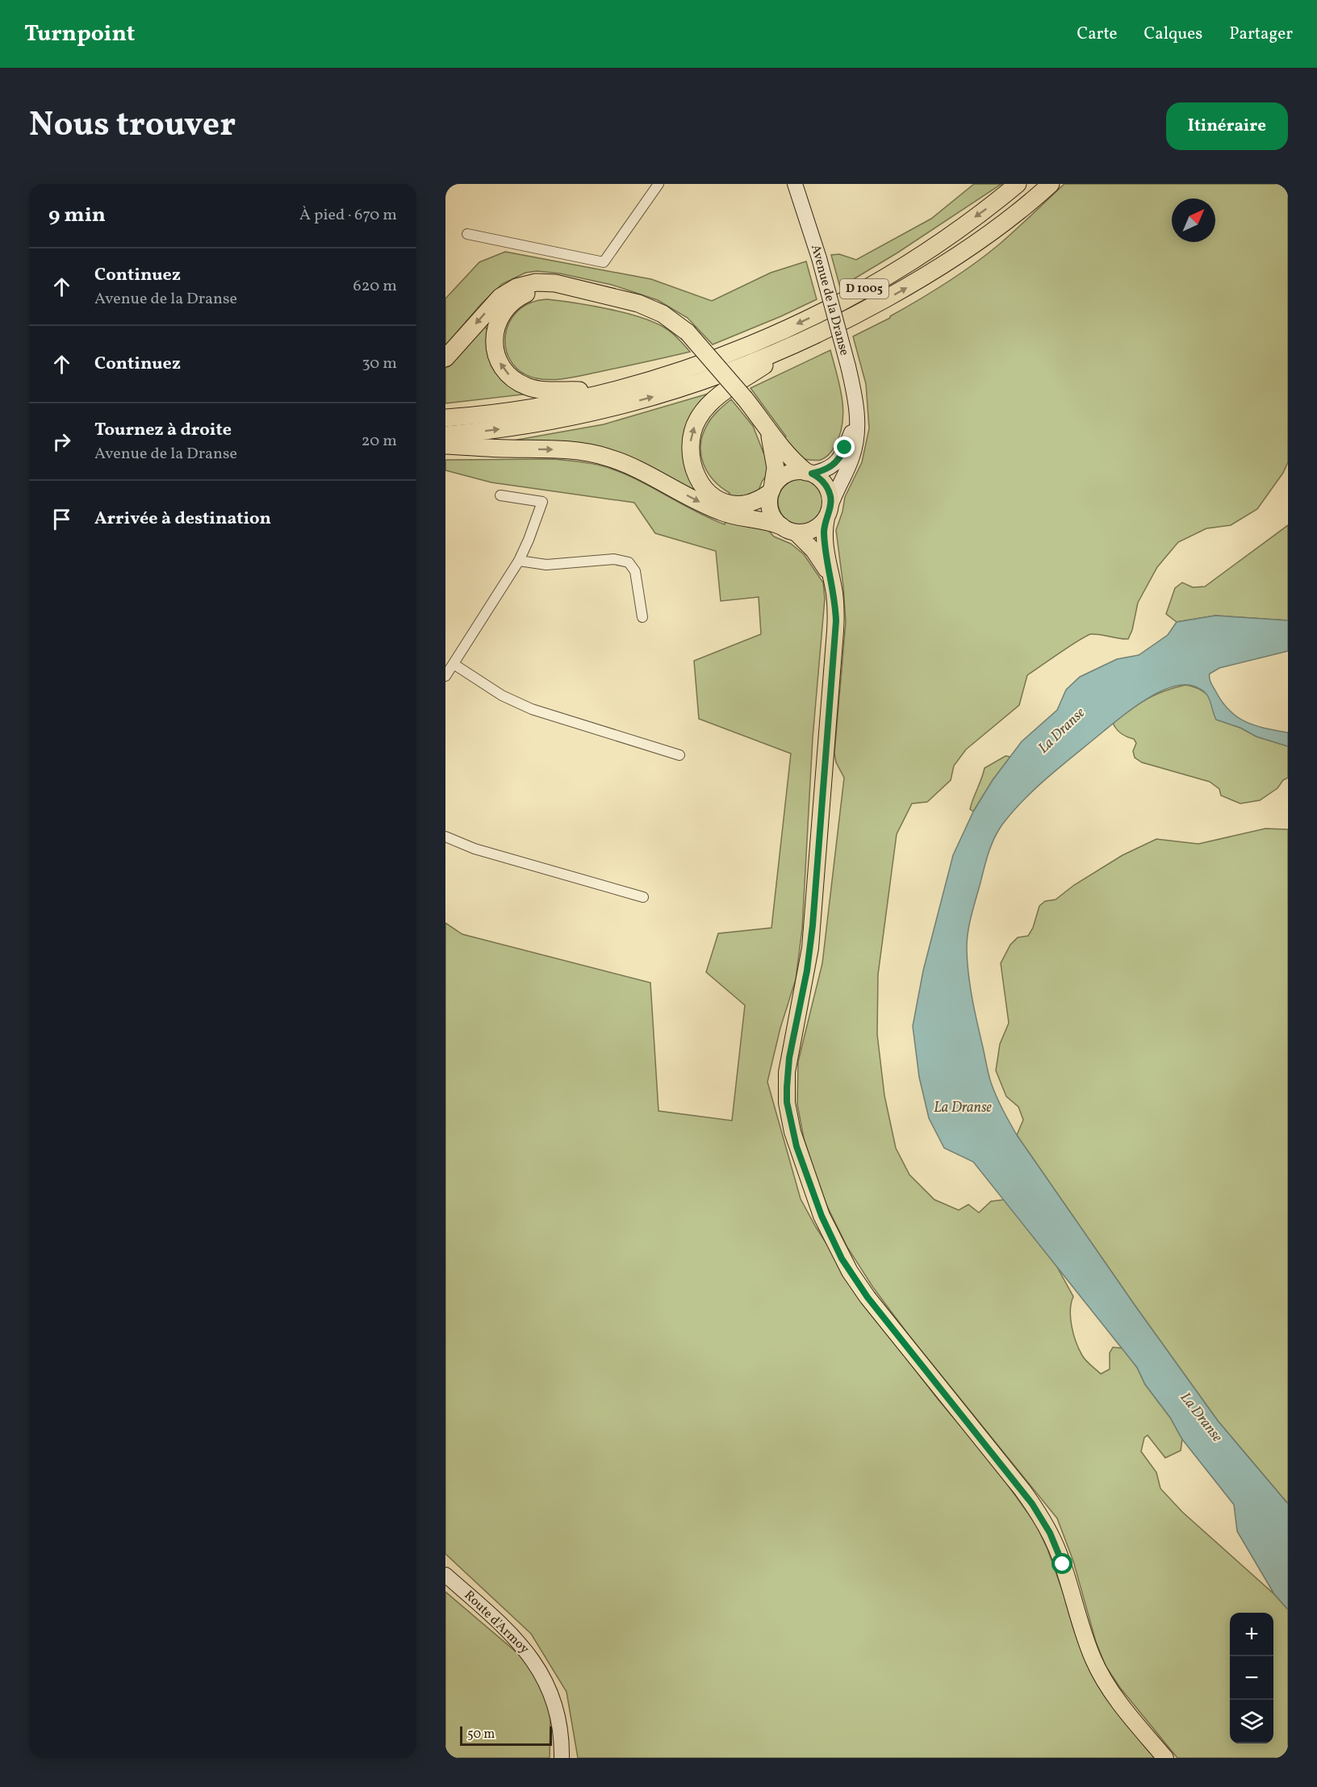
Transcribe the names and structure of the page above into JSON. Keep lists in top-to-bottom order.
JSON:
{
  "streets": {
    "highway": ["D 1005"],
    "main road": ["Avenue de la Dranse", "Route d'Armoy"]
  },
  "water": ["La Dranse"],
  "scale_bar": "50 m",
  "north": "top right",
  "page": {
    "header": "Turnpoint",
    "nav": ["Carte", "Calques", "Partager"],
    "title": "Nous trouver",
    "buttons": "Itinéraire",
    "heading": ["9 min", "À pied · 670 m"],
    "list": [
      ["Continuez", "Avenue de la Dranse", "620 m"],
      ["Continuez", "30 m"],
      ["Tournez à droite", "Avenue de la Dranse", "20 m"],
      "Arrivée à destination"
    ],
    "map_buttons": ["+", "−"],
    "scale": "50 m"
  }
}
